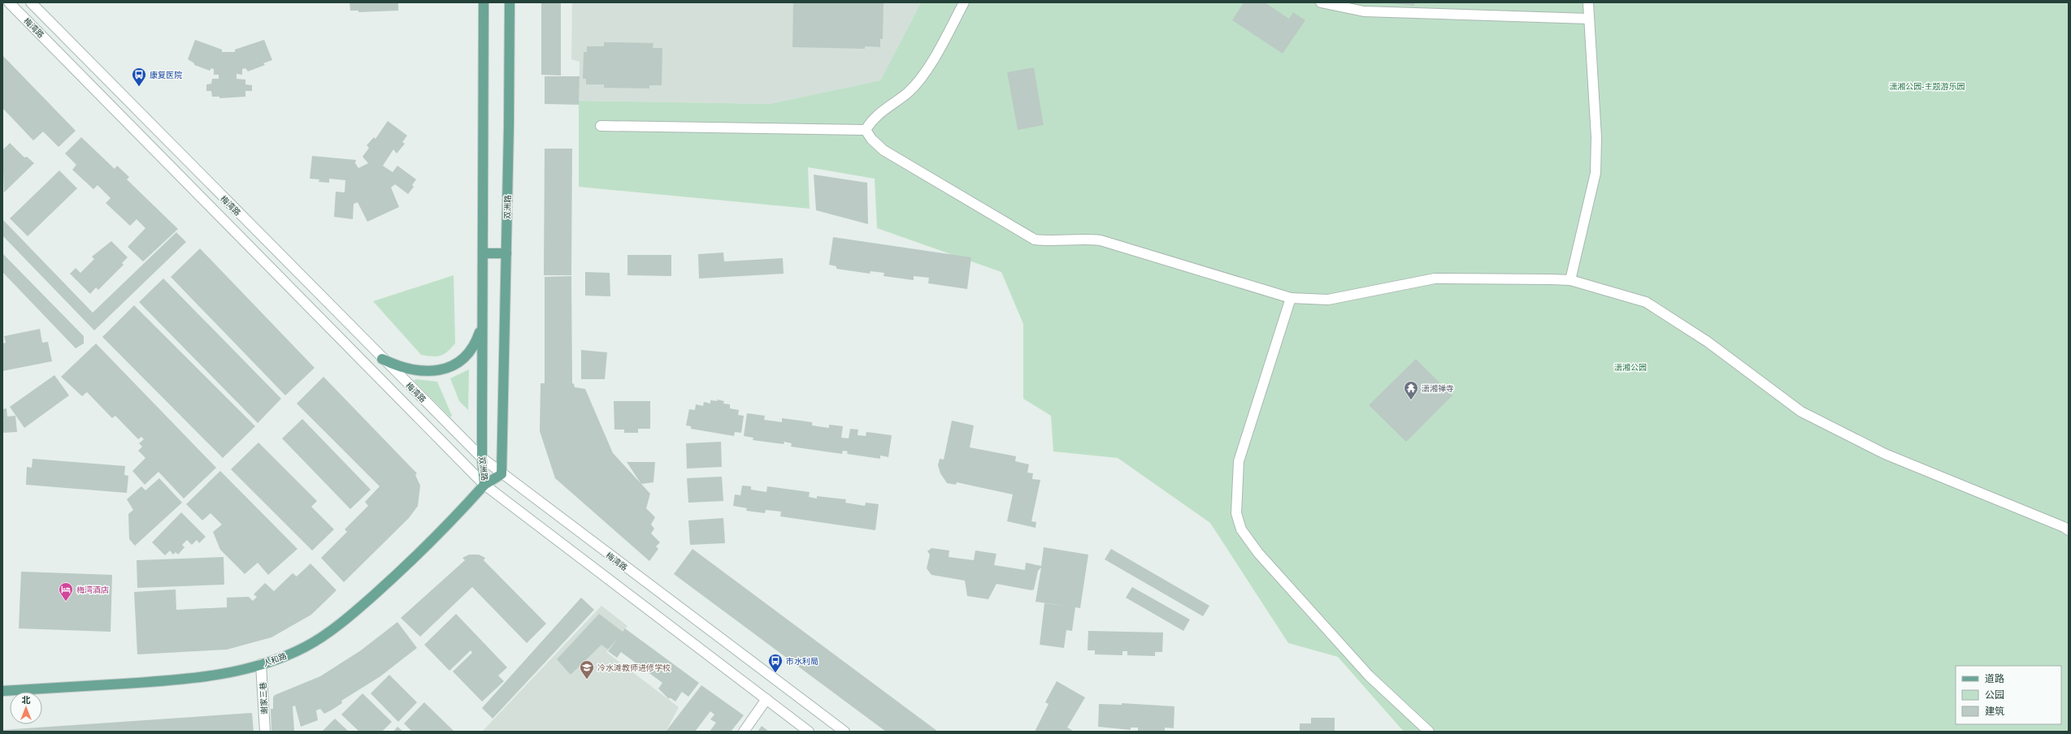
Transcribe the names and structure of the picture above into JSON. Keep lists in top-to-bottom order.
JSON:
{
  "streets": {
    "main road": ["双洲路", "人和路"],
    "street": ["梅湾路", "谢家三巷"]
  },
  "crossings": [
    ["梅湾路", "双洲路"],
    ["梅湾路", "人和路"],
    ["双洲路", "人和路"],
    ["人和路", "谢家三巷"]
  ],
  "parks": ["潇湘公园-主题游乐园", "潇湘公园"],
  "places": {
    "bus stop": ["康复医院", "市水利局"],
    "temple": ["潇湘禅寺"],
    "hotel": ["梅湾酒店"],
    "school or university": ["冷水滩教师进修学校"]
  },
  "legend": ["道路", "公园", "建筑"],
  "north": "top"
}
